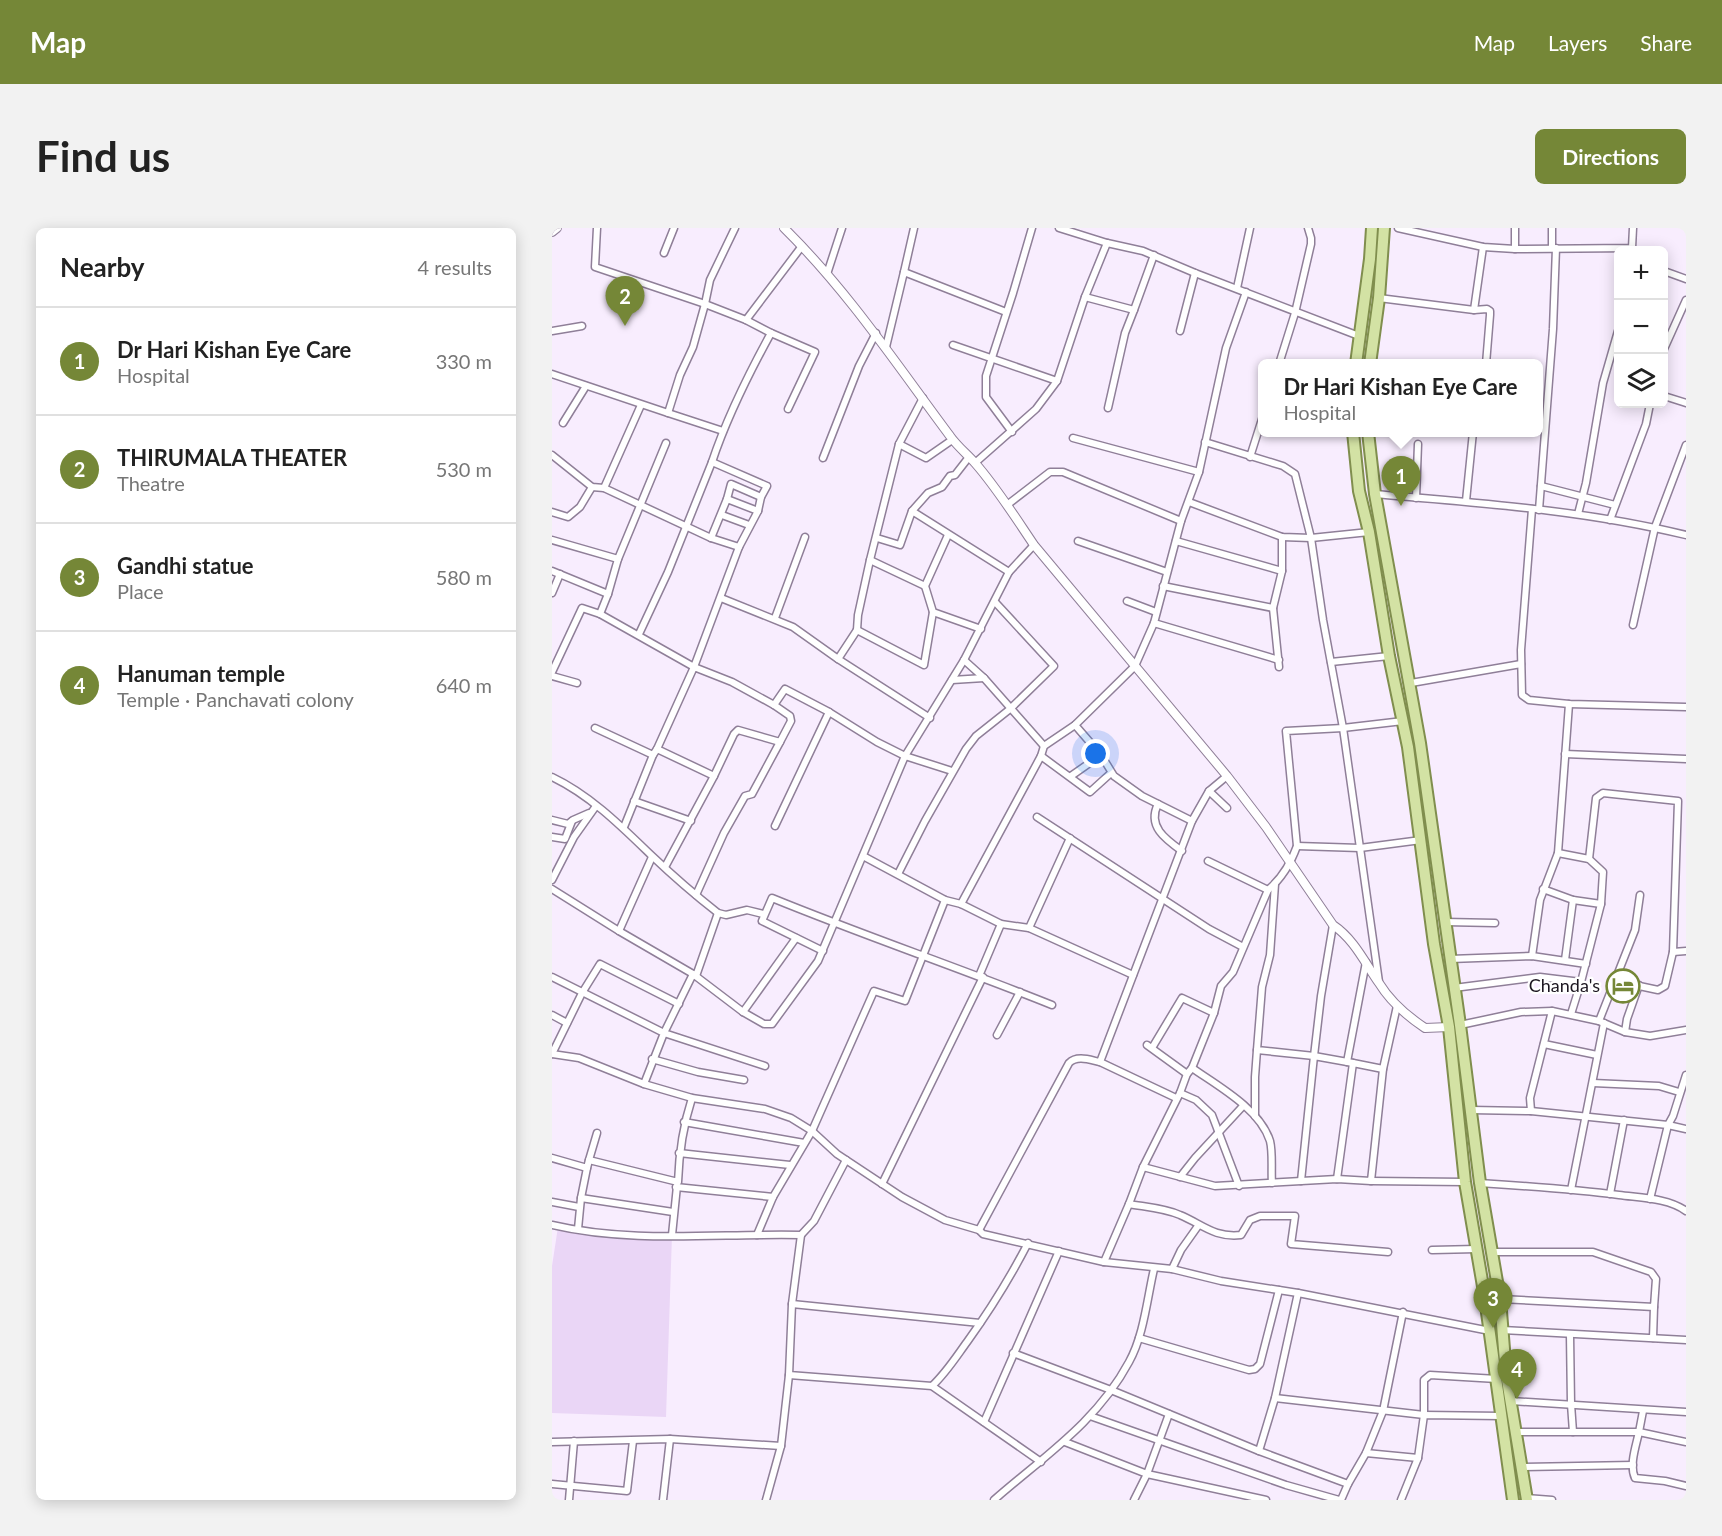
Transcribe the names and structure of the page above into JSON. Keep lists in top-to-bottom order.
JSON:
{
  "places": {
    "hotel": ["Chanda's"]
  },
  "page": {
    "header": "Map",
    "nav": ["Map", "Layers", "Share"],
    "buttons": "Directions",
    "title": "Find us",
    "heading": ["Nearby", "4 results"],
    "map_buttons": ["+", "−"],
    "pins": [
      "2",
      "1",
      "3",
      "4"
    ],
    "list": [
      {
        "mark": "1",
        "name": "Dr Hari Kishan Eye Care",
        "note": "Hospital",
        "value": "330 m"
      },
      {
        "mark": "2",
        "name": "THIRUMALA THEATER",
        "note": "Theatre",
        "value": "530 m"
      },
      {
        "mark": "3",
        "name": "Gandhi statue",
        "note": "Place",
        "value": "580 m"
      },
      {
        "mark": "4",
        "name": "Hanuman temple",
        "note": "Temple · Panchavati colony",
        "value": "640 m"
      }
    ],
    "popup": ["Dr Hari Kishan Eye Care", "Hospital"]
  }
}
